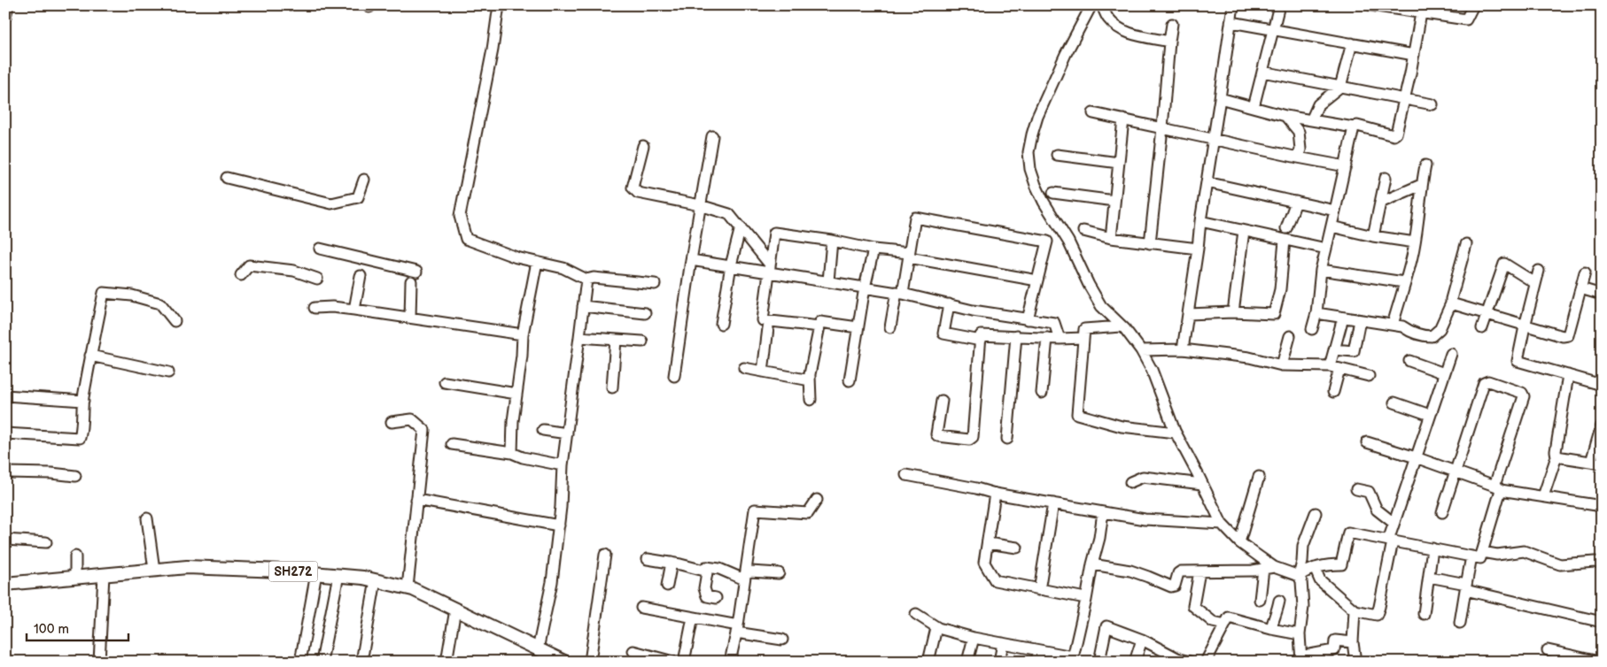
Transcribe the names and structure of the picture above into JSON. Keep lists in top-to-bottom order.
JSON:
{
  "streets": {
    "main road": ["SH272"]
  },
  "scale_bar": "100 m"
}
